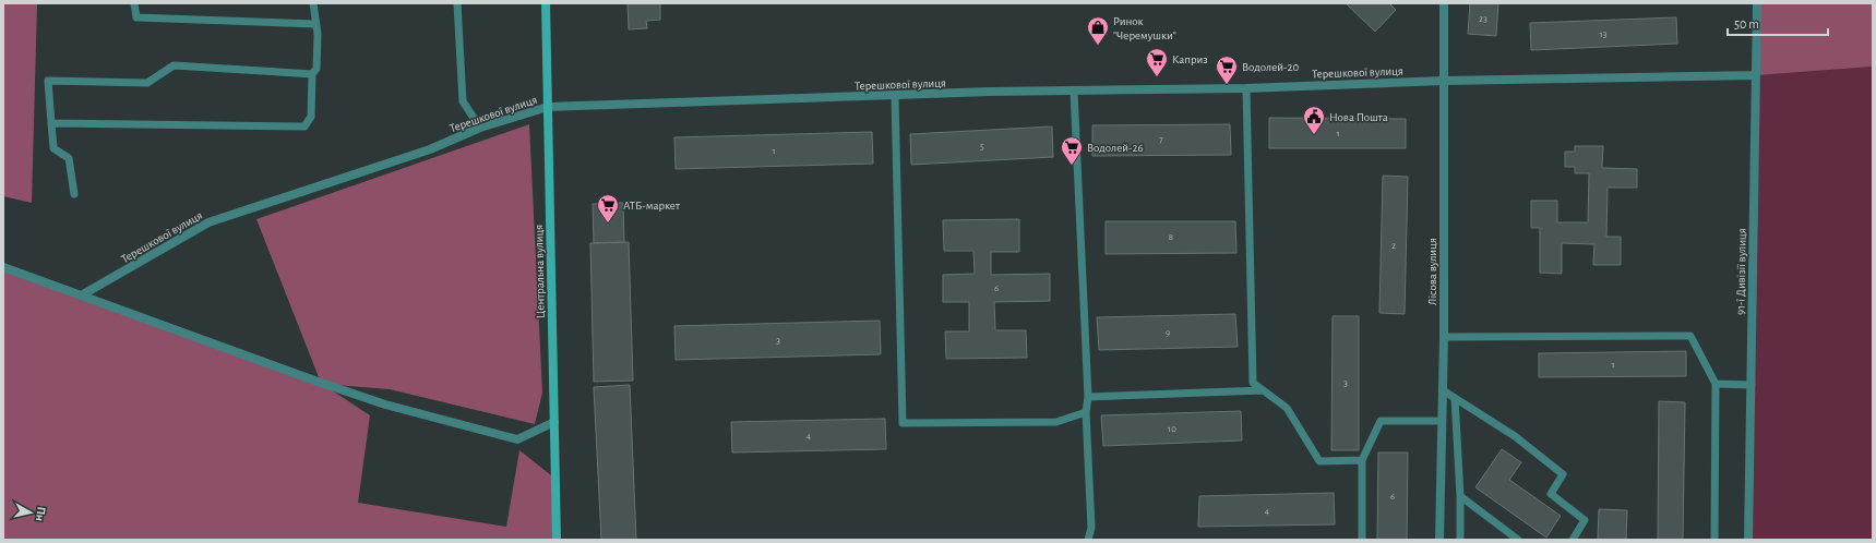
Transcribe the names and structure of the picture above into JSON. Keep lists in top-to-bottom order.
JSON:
{
  "streets": {
    "main road": ["Центральна вулиця"],
    "street": ["Терешкової вулиця", "Лісова вулиця", "91-ї Дивізії вулиця"]
  },
  "crossings": [
    ["Терешкової вулиця", "Центральна вулиця"],
    ["Терешкової вулиця", "Лісова вулиця"],
    ["Терешкової вулиця", "91-ї Дивізії вулиця"]
  ],
  "places": {
    "shop": ["Ринок \"Черемушки\""],
    "supermarket": [
      "Каприз",
      "Водолей-20",
      "Водолей-26",
      "АТБ-маркет"
    ],
    "public building": ["Нова Пошта"]
  },
  "house_numbers": [
    "23",
    "13",
    "1",
    "7",
    "5",
    "1",
    "8",
    "2",
    "6",
    "9",
    "3",
    "1",
    "3",
    "10",
    "4",
    "6",
    "4"
  ],
  "scale_bar": "50 m",
  "north": "right"
}
